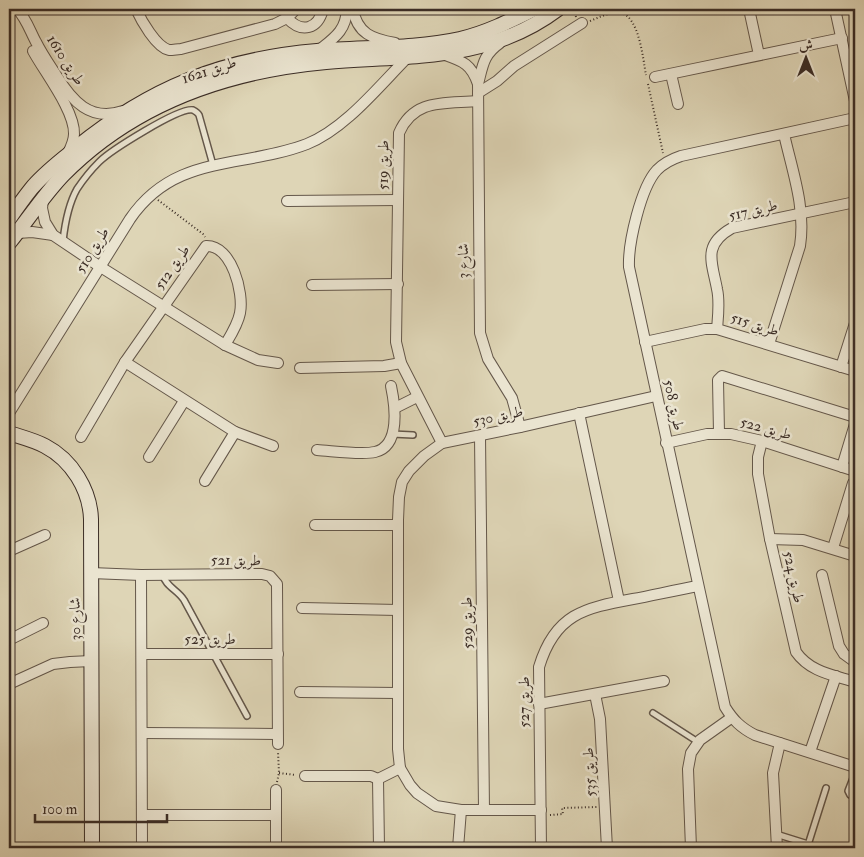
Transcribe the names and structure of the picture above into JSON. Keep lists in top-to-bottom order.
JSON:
{
  "streets": {
    "street": [
      "طريق 1610",
      "طريق 1621",
      "طريق 519",
      "طريق 517",
      "طريق 510",
      "شارع 3",
      "طريق 512",
      "طريق 515",
      "طريق 508",
      "طريق 530",
      "طريق 522",
      "طريق 521",
      "طريق 524",
      "شارع 30",
      "طريق 529",
      "طريق 525",
      "طريق 527",
      "طريق 535"
    ]
  },
  "crossings": [
    ["طريق 1610", "طريق 1621"],
    ["طريق 1621", "طريق 510"],
    ["طريق 1621", "شارع 3"],
    ["طريق 1621", "طريق 512"],
    ["طريق 519", "شارع 3"],
    ["طريق 519", "طريق 530"],
    ["طريق 517", "طريق 515"],
    ["طريق 510", "طريق 512"],
    ["شارع 3", "طريق 530"],
    ["طريق 515", "طريق 508"],
    ["طريق 508", "طريق 530"],
    ["طريق 508", "طريق 522"],
    ["طريق 508", "طريق 527"],
    ["طريق 530", "طريق 529"],
    ["طريق 522", "طريق 524"],
    ["طريق 521", "شارع 30"],
    ["طريق 521", "طريق 525"]
  ],
  "scale_bar": "100 m",
  "north": "top"
}
